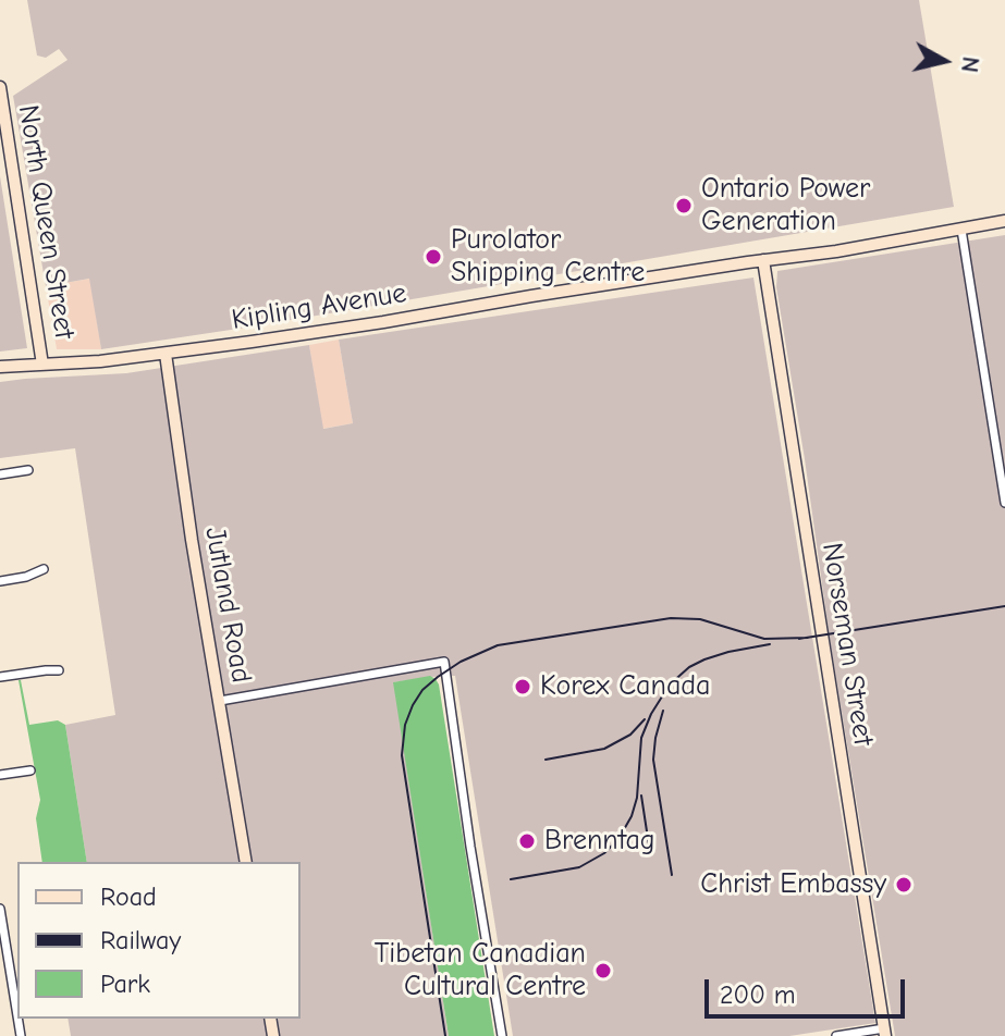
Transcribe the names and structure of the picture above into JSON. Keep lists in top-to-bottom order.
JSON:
{
  "streets": {
    "street": [
      "North Queen Street",
      "Kipling Avenue",
      "Jutland Road",
      "Norseman Street"
    ]
  },
  "crossings": [
    ["North Queen Street", "Kipling Avenue"],
    ["Kipling Avenue", "Jutland Road"],
    ["Kipling Avenue", "Norseman Street"]
  ],
  "places": [
    "Ontario Power Generation",
    "Purolator Shipping Centre",
    "Korex Canada",
    "Brenntag",
    "Christ Embassy",
    "Tibetan Canadian Cultural Centre"
  ],
  "legend": ["Road", "Railway", "Park"],
  "scale_bar": "200 m",
  "north": "right"
}
